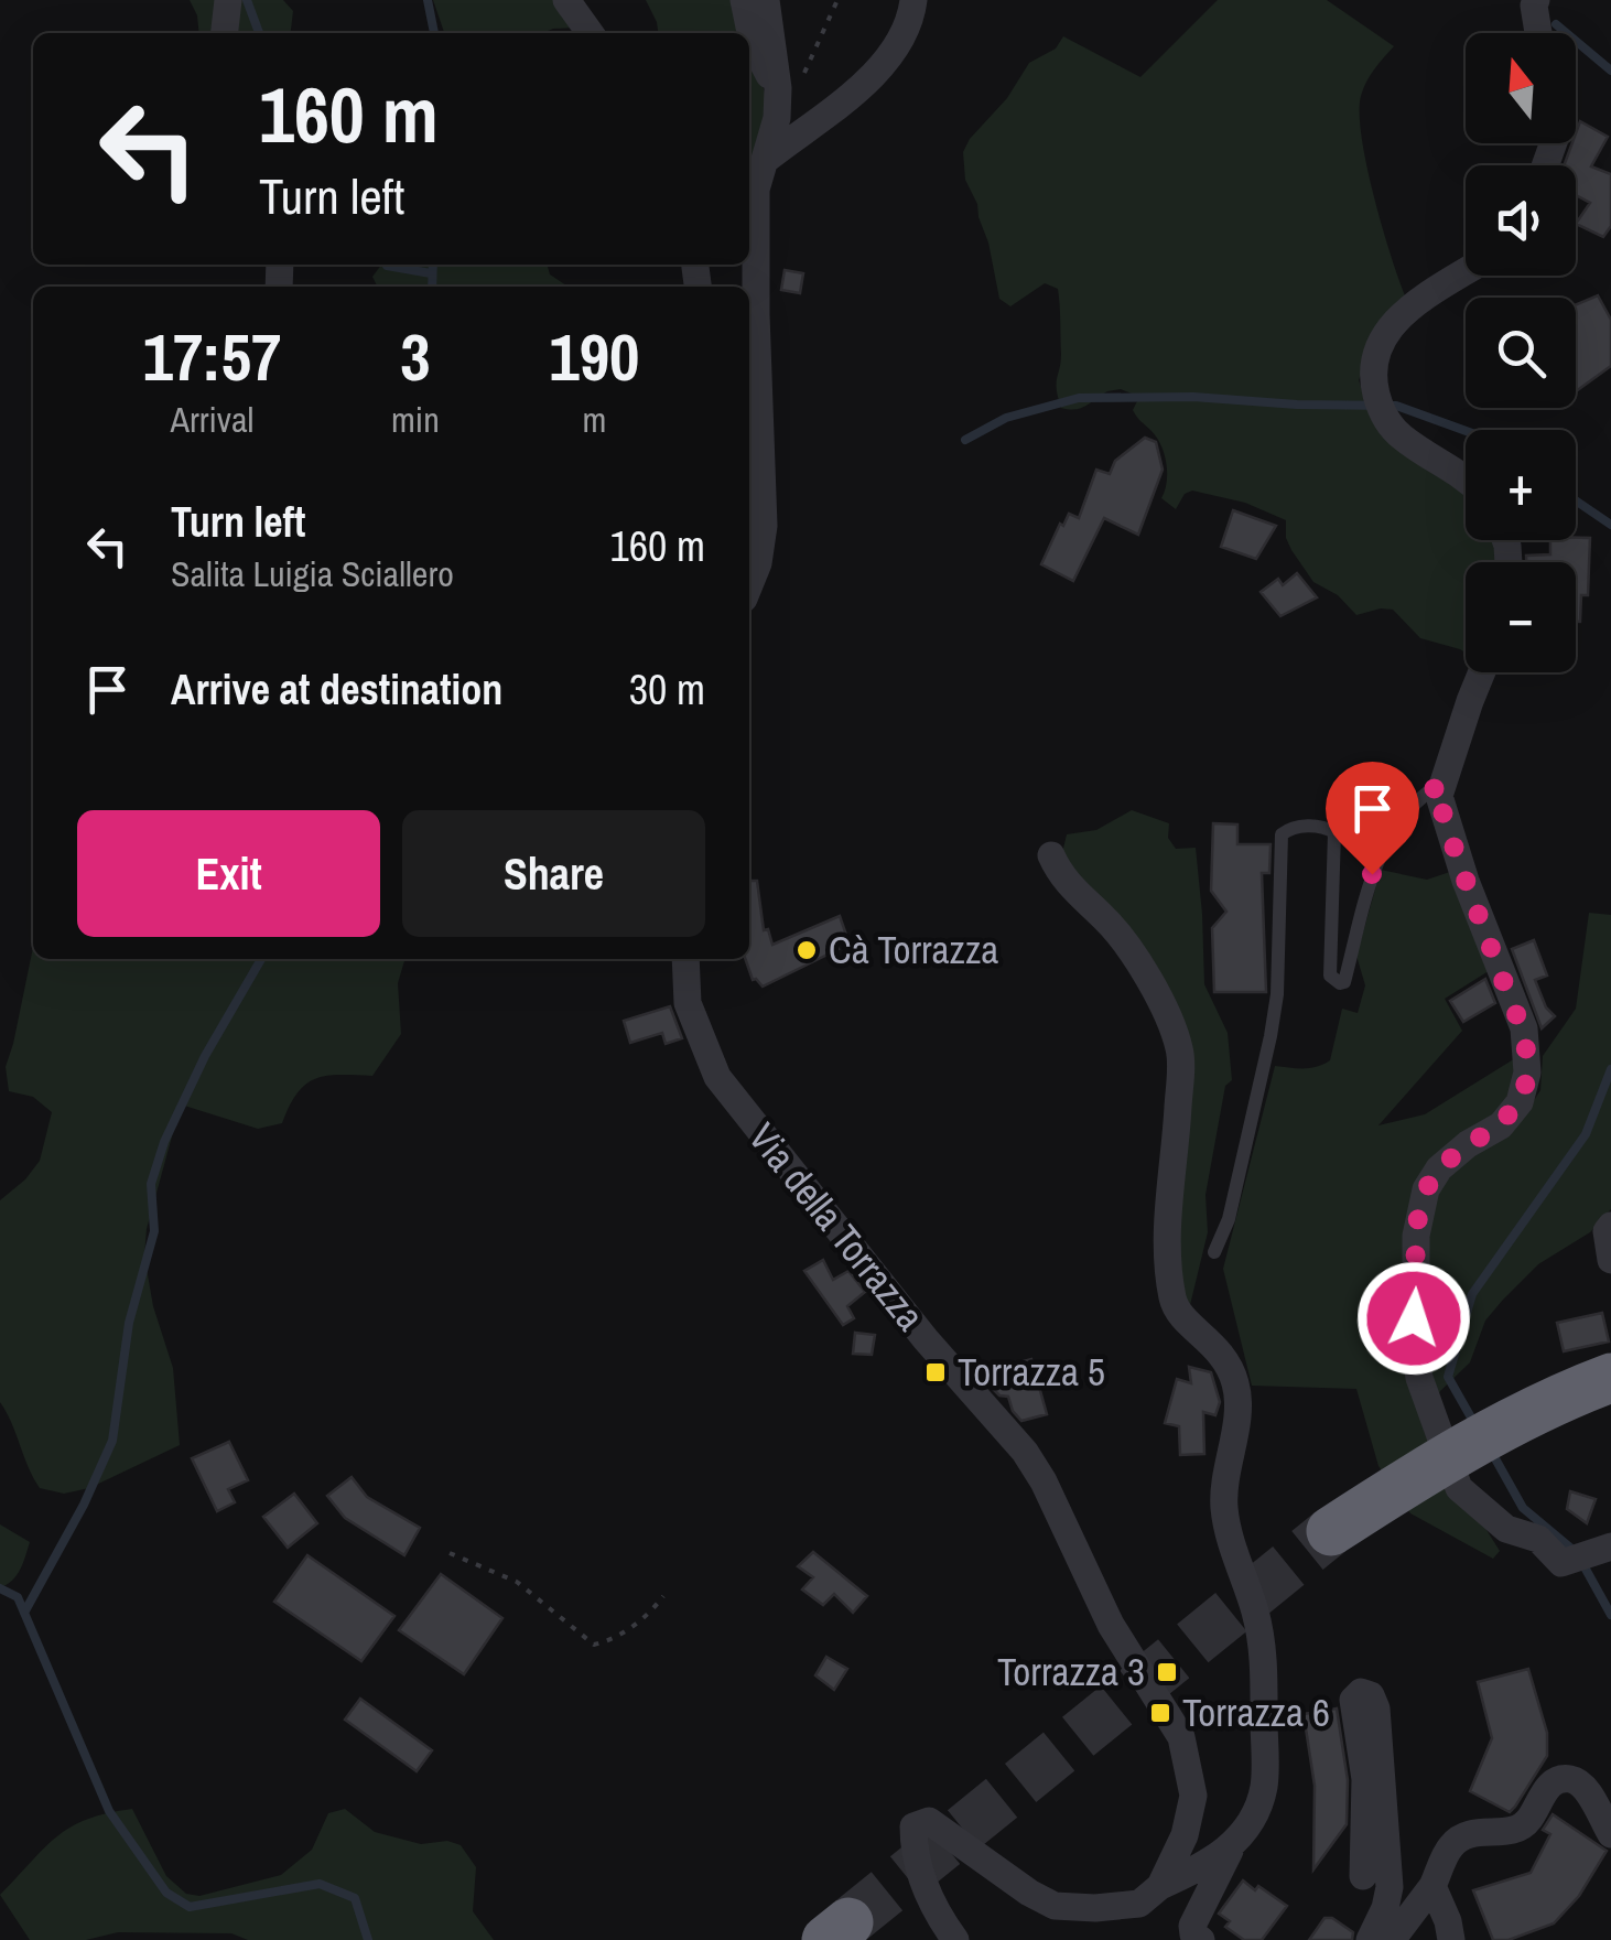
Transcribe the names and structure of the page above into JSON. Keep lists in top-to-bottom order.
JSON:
{
  "streets": {
    "street": ["Via della Torrazza"]
  },
  "places": {
    "other": ["Cà Torrazza"],
    "transit": ["Torrazza 5", "Torrazza 3", "Torrazza 6"]
  },
  "north": "top",
  "page": {
    "map_buttons": ["+", "−"],
    "turn": ["160 m", "Turn left"],
    "eta": [
      "17:57",
      "Arrival",
      "3",
      "min",
      "190",
      "m"
    ],
    "list": [
      {
        "name": "Turn left",
        "note": "Salita Luigia Sciallero",
        "value": "160 m"
      },
      {
        "name": "Arrive at destination",
        "value": "30 m"
      }
    ],
    "buttons": ["Exit", "Share"]
  }
}
